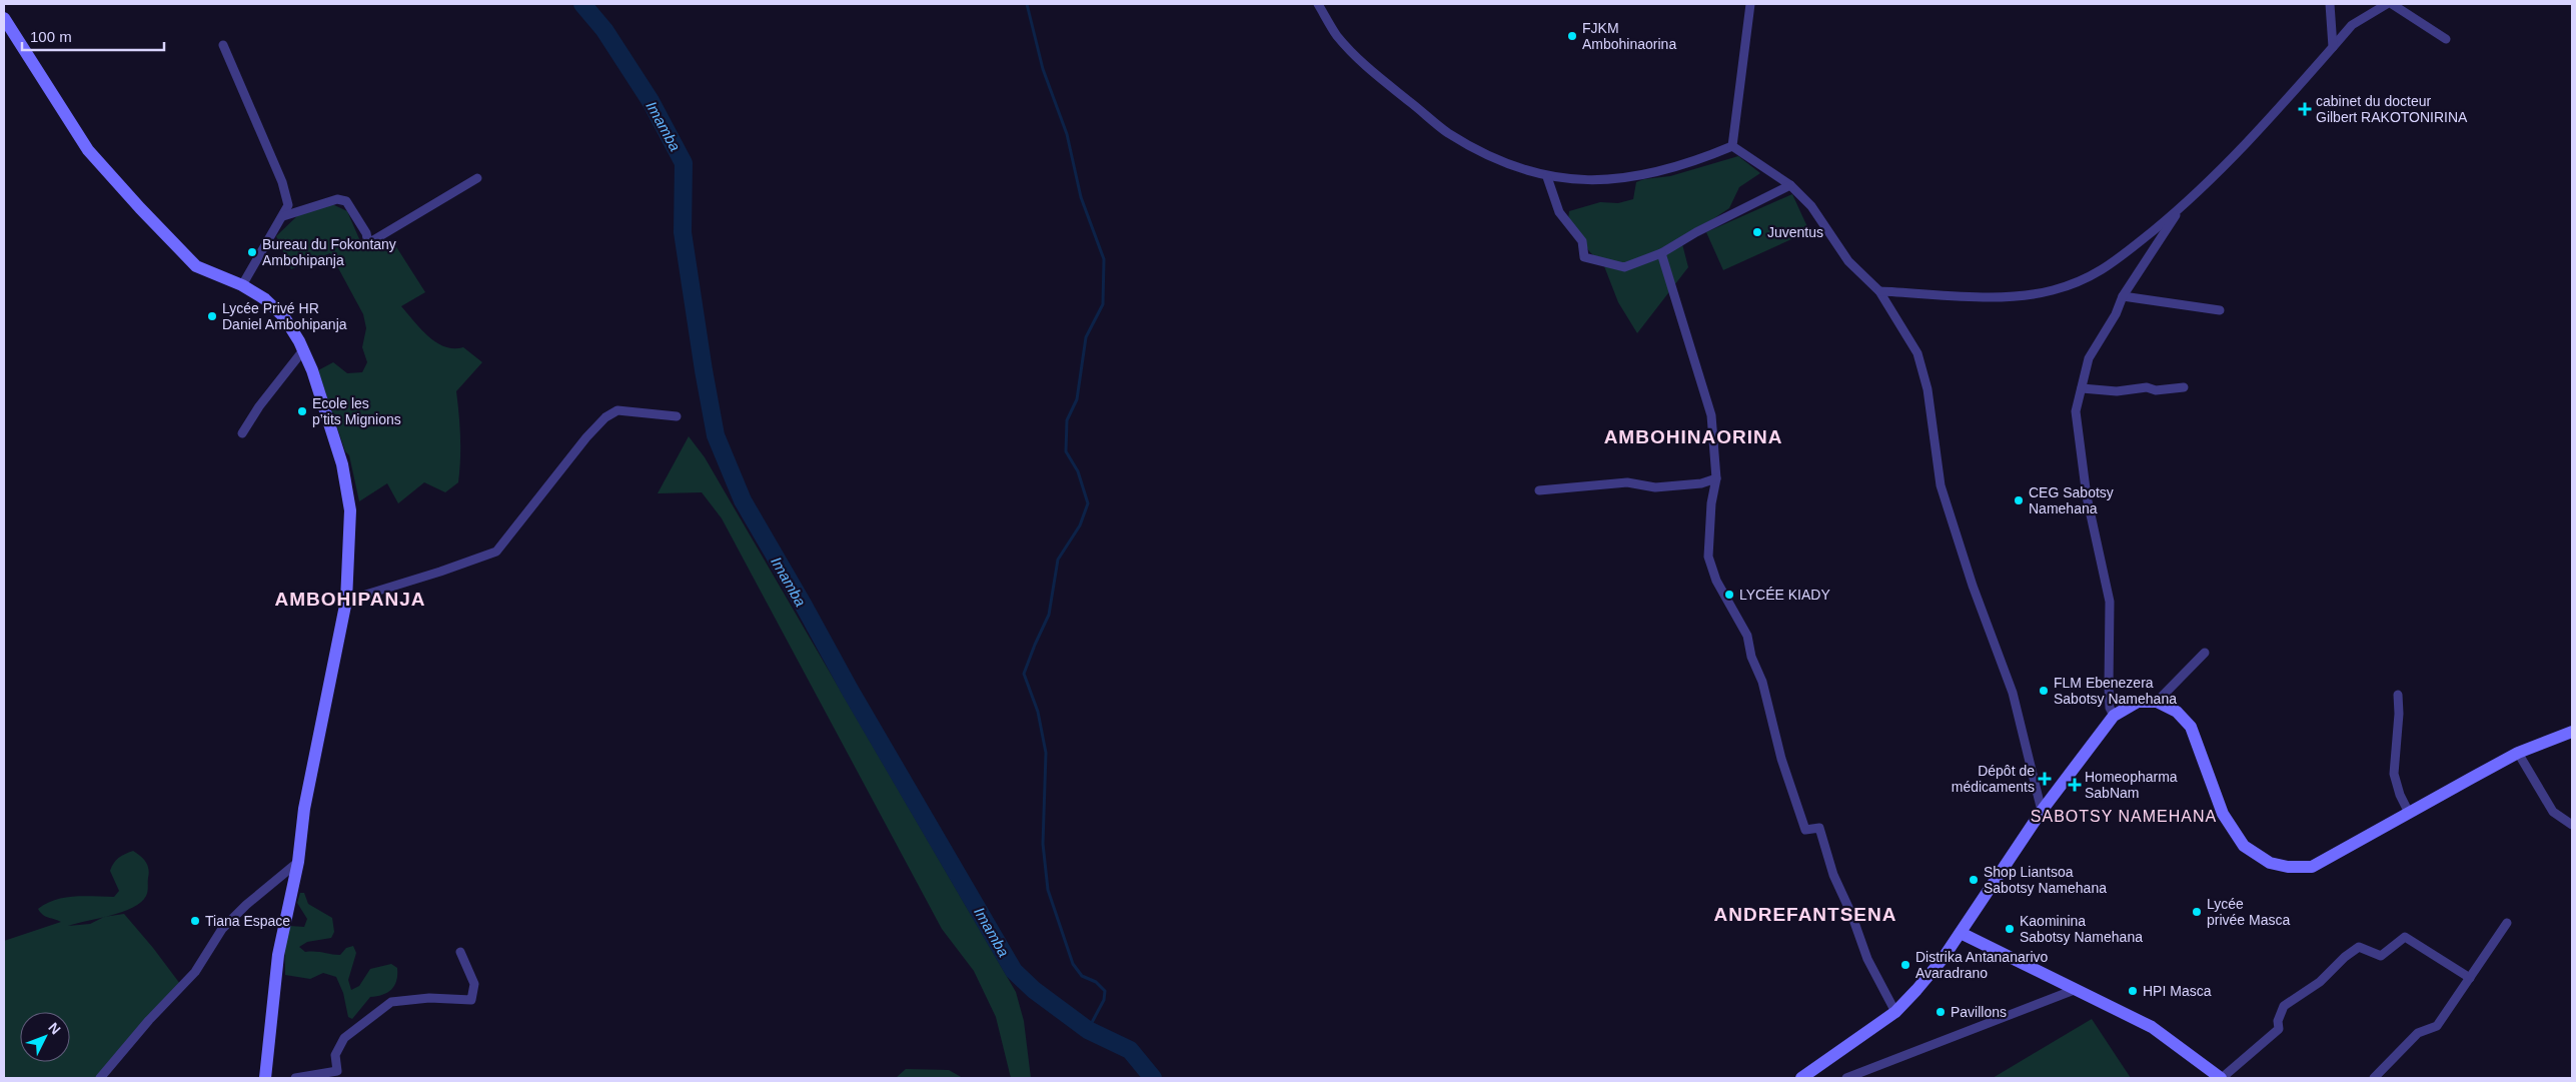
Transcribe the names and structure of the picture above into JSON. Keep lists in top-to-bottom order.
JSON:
{
  "districts": [
    "AMBOHINAORINA",
    "AMBOHIPANJA",
    "SABOTSY NAMEHANA",
    "ANDREFANTSENA"
  ],
  "water": ["Imamba"],
  "places": {
    "other": [
      "FJKM Ambohinaorina",
      "Juventus",
      "Bureau du Fokontany Ambohipanja",
      "Lycée Privé HR Daniel Ambohipanja",
      "Ecole les p’tits Mignions",
      "CEG Sabotsy Namehana",
      "LYCÉE KIADY",
      "FLM Ebenezera Sabotsy Namehana",
      "Shop Liantsoa Sabotsy Namehana",
      "Lycée privée Masca",
      "Tiana Espace",
      "Kaominina Sabotsy Namehana",
      "Distrika Antananarivo Avaradrano",
      "HPI Masca",
      "Pavillons"
    ],
    "health": ["cabinet du docteur Gilbert RAKOTONIRINA", "Dépôt de médicaments", "Homeopharma SabNam"]
  },
  "scale_bar": "100 m",
  "north": "top right"
}
